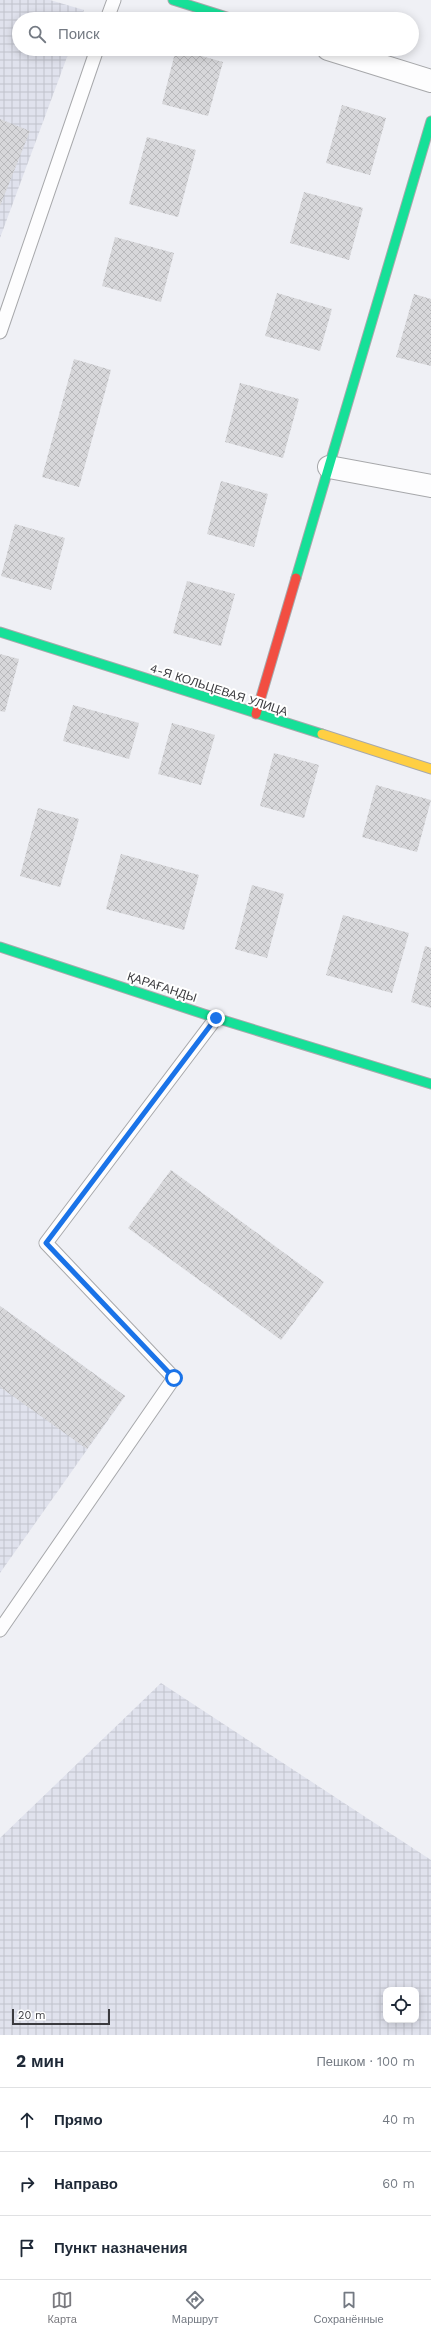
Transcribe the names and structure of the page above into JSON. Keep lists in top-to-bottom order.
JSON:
{
  "streets": {
    "street": ["4-Я КОЛЬЦЕВАЯ УЛИЦА", "ҚАРАҒАНДЫ"]
  },
  "scale_bar": "20 m",
  "page": {
    "search": "Поиск",
    "scale": "20 m",
    "heading": ["2 мин", "Пешком · 100 m"],
    "list": [
      ["Прямо", "40 m"],
      ["Направо", "60 m"],
      "Пункт назначения"
    ],
    "nav": ["Карта", "Маршрут", "Сохранённые"]
  }
}
